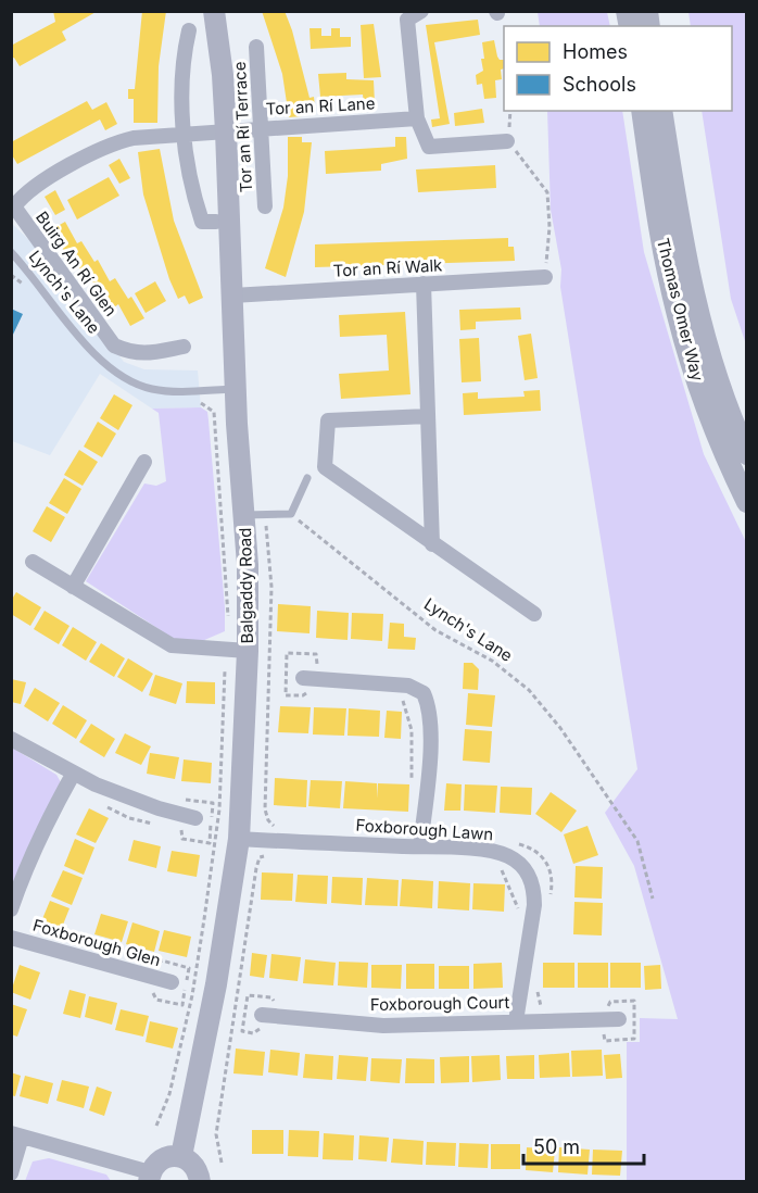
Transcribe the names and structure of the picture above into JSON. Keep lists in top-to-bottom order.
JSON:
{
  "streets": {
    "street": [
      "Tor an Rí Lane",
      "Tor an Rí Terrace",
      "Buirg An Rí Glen",
      "Tor an Rí Walk",
      "Thomas Omer Way",
      "Balgaddy Road",
      "Foxborough Lawn",
      "Foxborough Glen",
      "Foxborough Court"
    ],
    "lane": ["Lynch's Lane"]
  },
  "crossings": [
    ["Tor an Rí Lane", "Tor an Rí Terrace"],
    ["Tor an Rí Lane", "Buirg An Rí Glen"],
    ["Tor an Rí Lane", "Balgaddy Road"],
    ["Buirg An Rí Glen", "Balgaddy Road"],
    ["Tor an Rí Walk", "Balgaddy Road"],
    ["Lynch's Lane", "Balgaddy Road"],
    ["Balgaddy Road", "Foxborough Lawn"],
    ["Foxborough Lawn", "Foxborough Court"]
  ],
  "legend": ["Homes", "Schools"],
  "scale_bar": "50 m"
}
